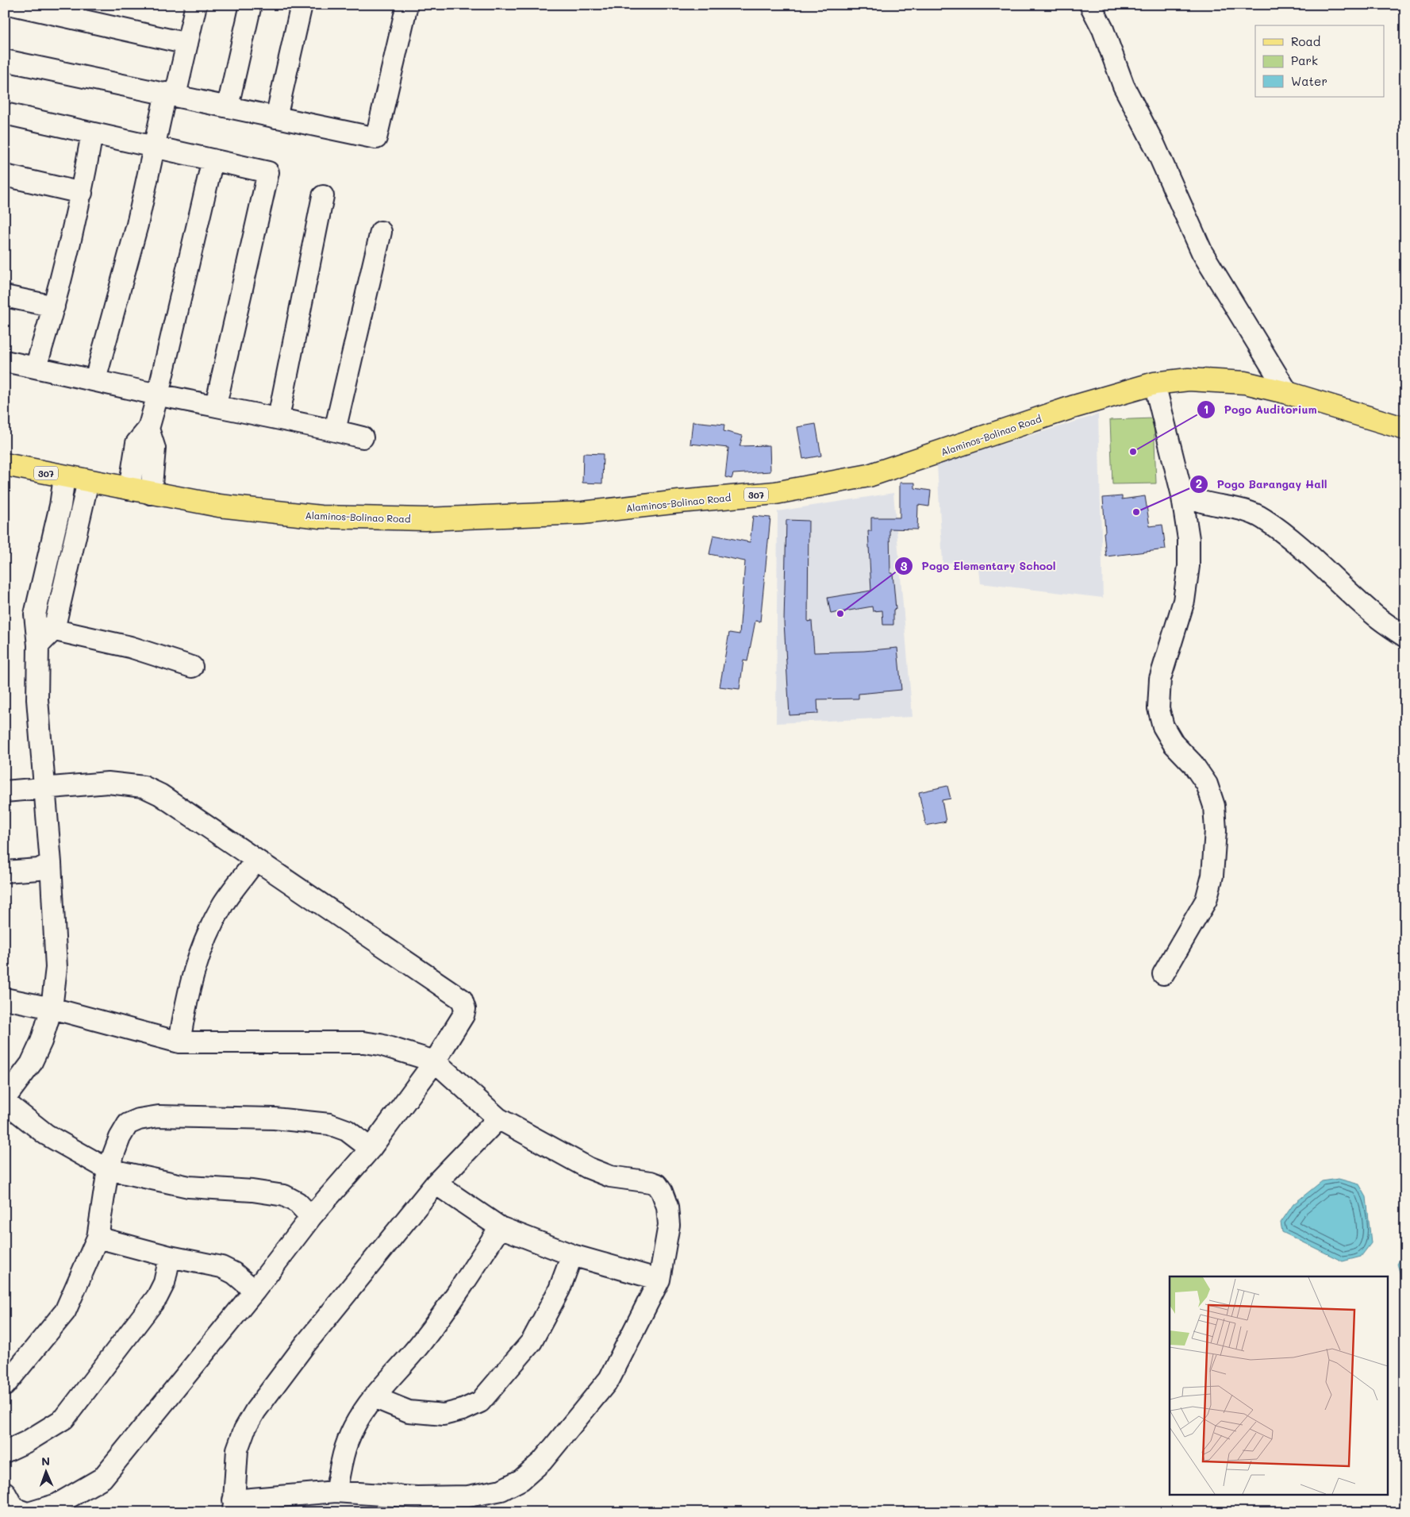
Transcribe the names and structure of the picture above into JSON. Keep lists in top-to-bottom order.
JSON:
{
  "streets": {
    "main road": ["Alaminos-Bolinao Road", "307"]
  },
  "places": ["Pogo Auditorium", "Pogo Barangay Hall", "Pogo Elementary School"],
  "legend": ["Road", "Park", "Water"],
  "north": "top"
}
